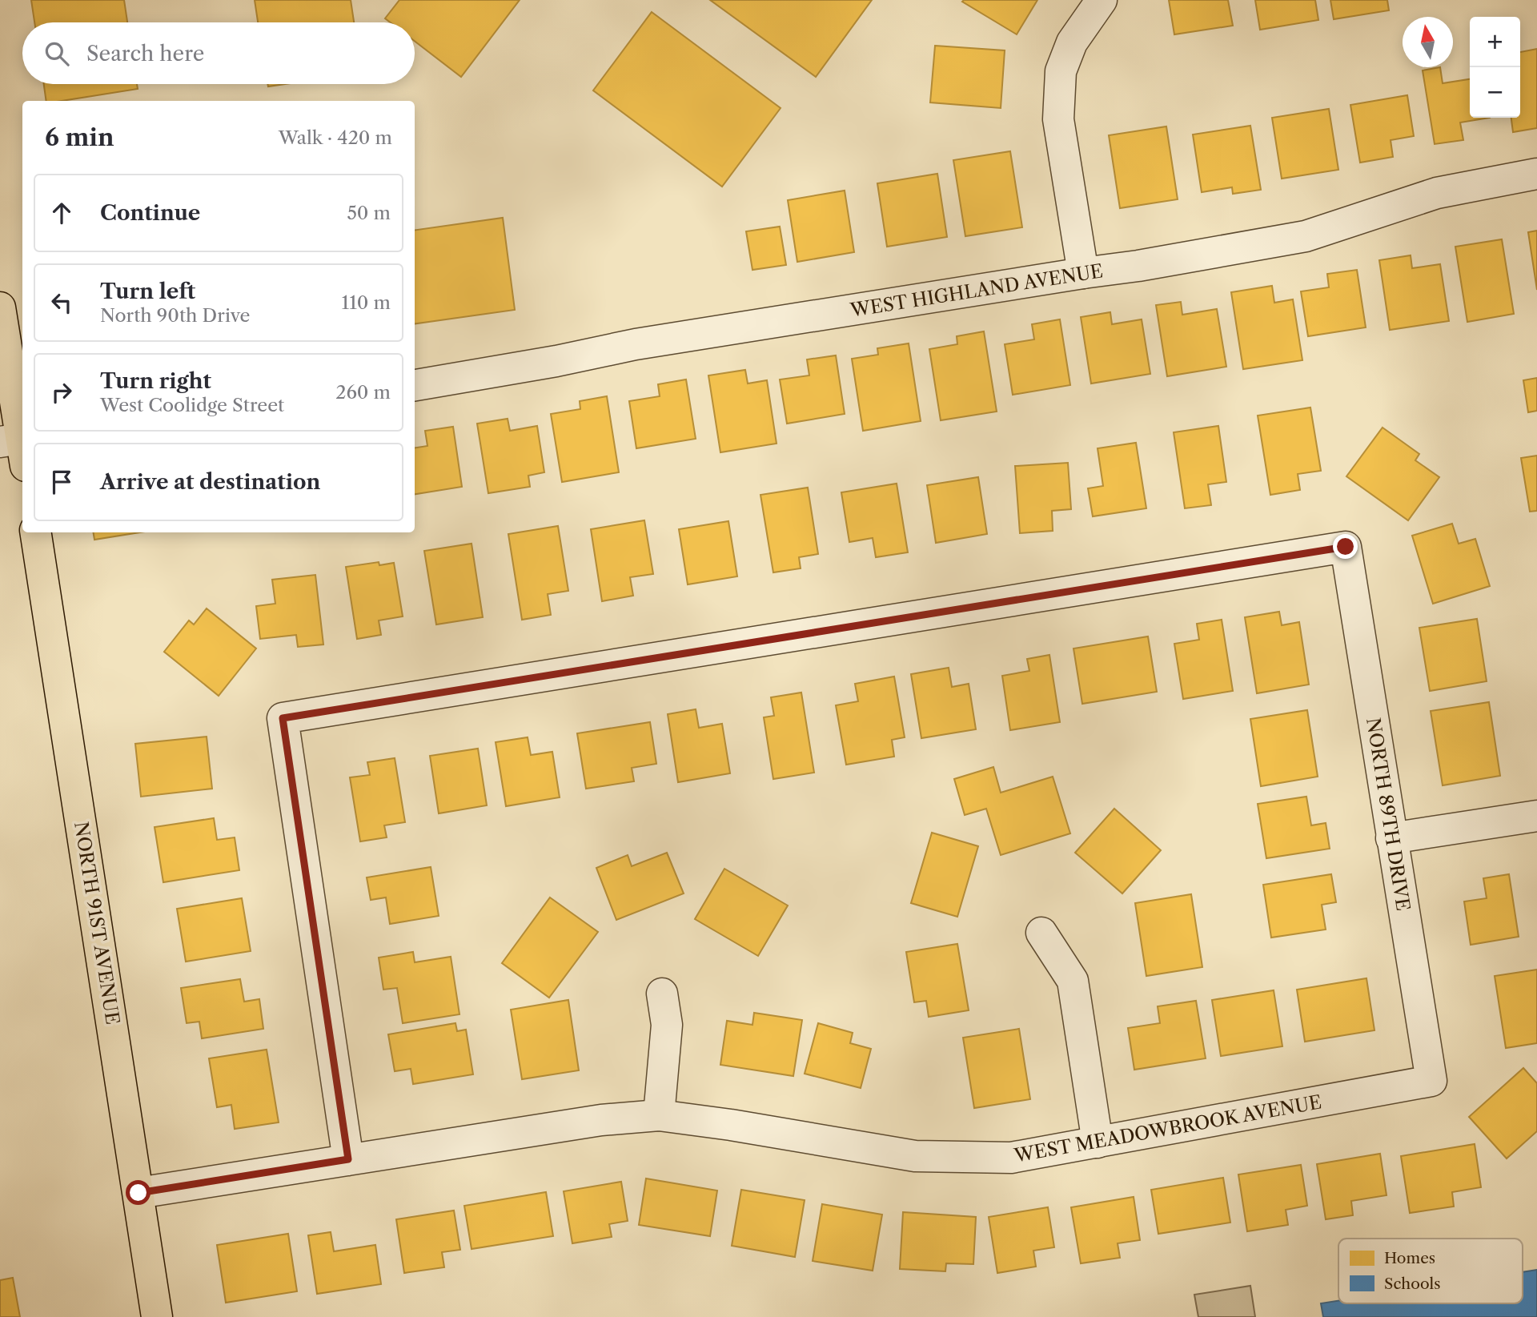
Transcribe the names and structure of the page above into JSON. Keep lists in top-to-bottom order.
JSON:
{
  "streets": {
    "main road": ["NORTH 91ST AVENUE"],
    "street": ["WEST HIGHLAND AVENUE", "NORTH 89TH DRIVE", "WEST MEADOWBROOK AVENUE"]
  },
  "crossings": [
    ["NORTH 89TH DRIVE", "WEST MEADOWBROOK AVENUE"],
    ["NORTH 91ST AVENUE", "WEST MEADOWBROOK AVENUE"]
  ],
  "legend": ["Homes", "Schools"],
  "north": "top",
  "page": {
    "map_buttons": ["+", "−"],
    "search": "Search here",
    "heading": ["6 min", "Walk · 420 m"],
    "list": [
      ["Continue", "50 m"],
      ["Turn left", "North 90th Drive", "110 m"],
      ["Turn right", "West Coolidge Street", "260 m"],
      "Arrive at destination"
    ]
  }
}
